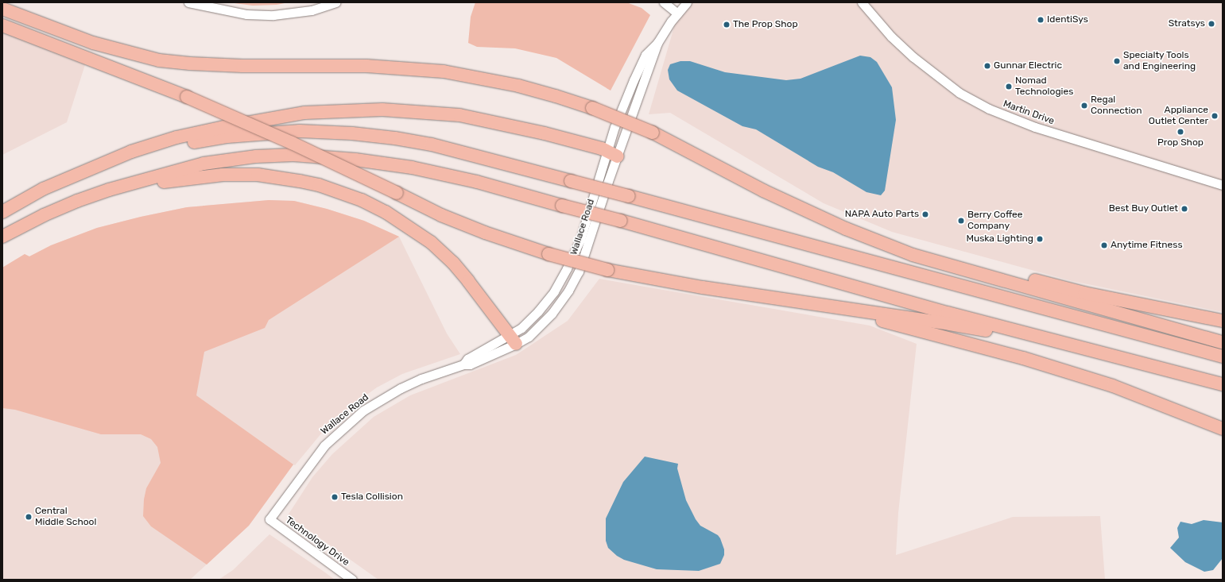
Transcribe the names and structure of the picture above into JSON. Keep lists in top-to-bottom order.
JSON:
{
  "streets": {
    "street": ["Martin Drive", "Wallace Road", "Technology Drive"]
  },
  "crossings": [
    ["Wallace Road", "Technology Drive"]
  ],
  "places": [
    "IdentiSys",
    "Stratsys",
    "The Prop Shop",
    "Specialty Tools and Engineering",
    "Gunnar Electric",
    "Nomad Technologies",
    "Regal Connection",
    "Appliance Outlet Center",
    "Prop Shop",
    "Best Buy Outlet",
    "NAPA Auto Parts",
    "Berry Coffee Company",
    "Muska Lighting",
    "Anytime Fitness",
    "Tesla Collision",
    "Central Middle School"
  ]
}
